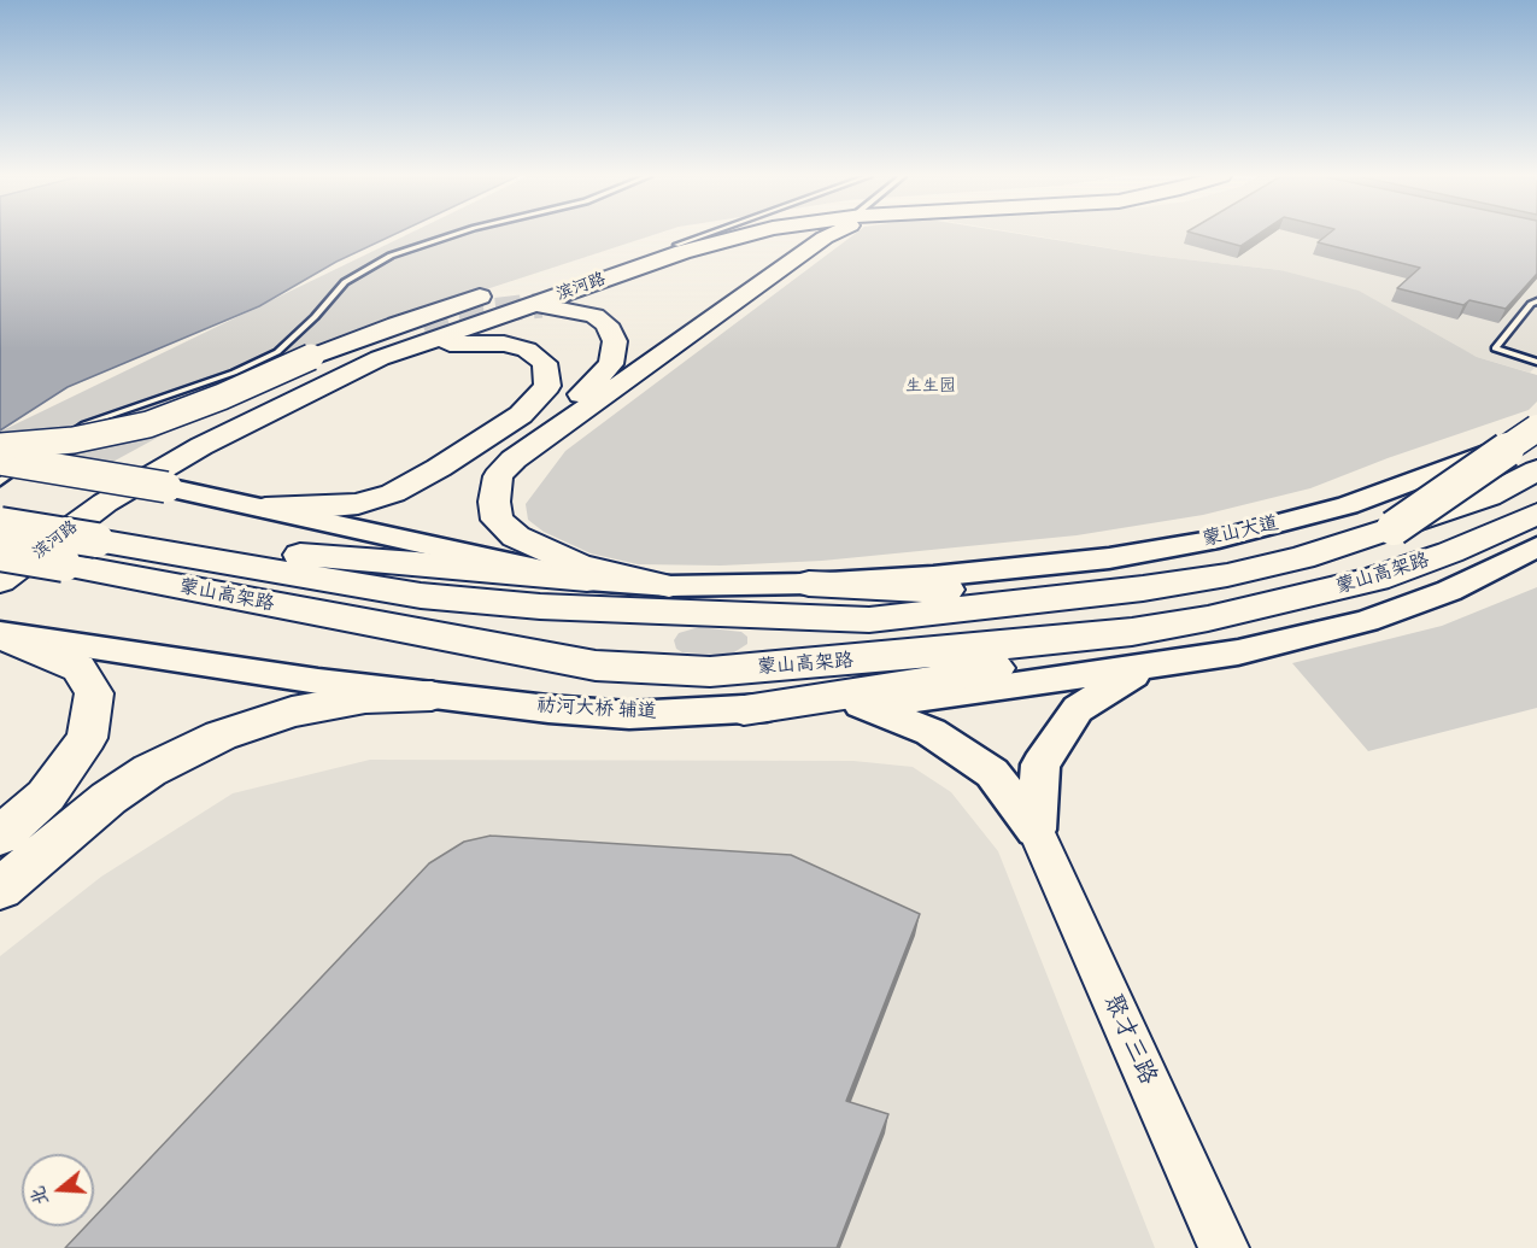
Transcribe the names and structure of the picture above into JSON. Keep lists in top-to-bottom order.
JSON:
{
  "streets": {
    "highway": ["蒙山高架路"],
    "main road": ["滨河路", "蒙山大道", "祊河大桥 辅道"],
    "street": ["聚才三路"]
  },
  "crossings": [
    ["滨河路", "蒙山高架路"],
    ["蒙山高架路", "祊河大桥 辅道"]
  ],
  "parks": ["生生园"],
  "north": "left"
}
